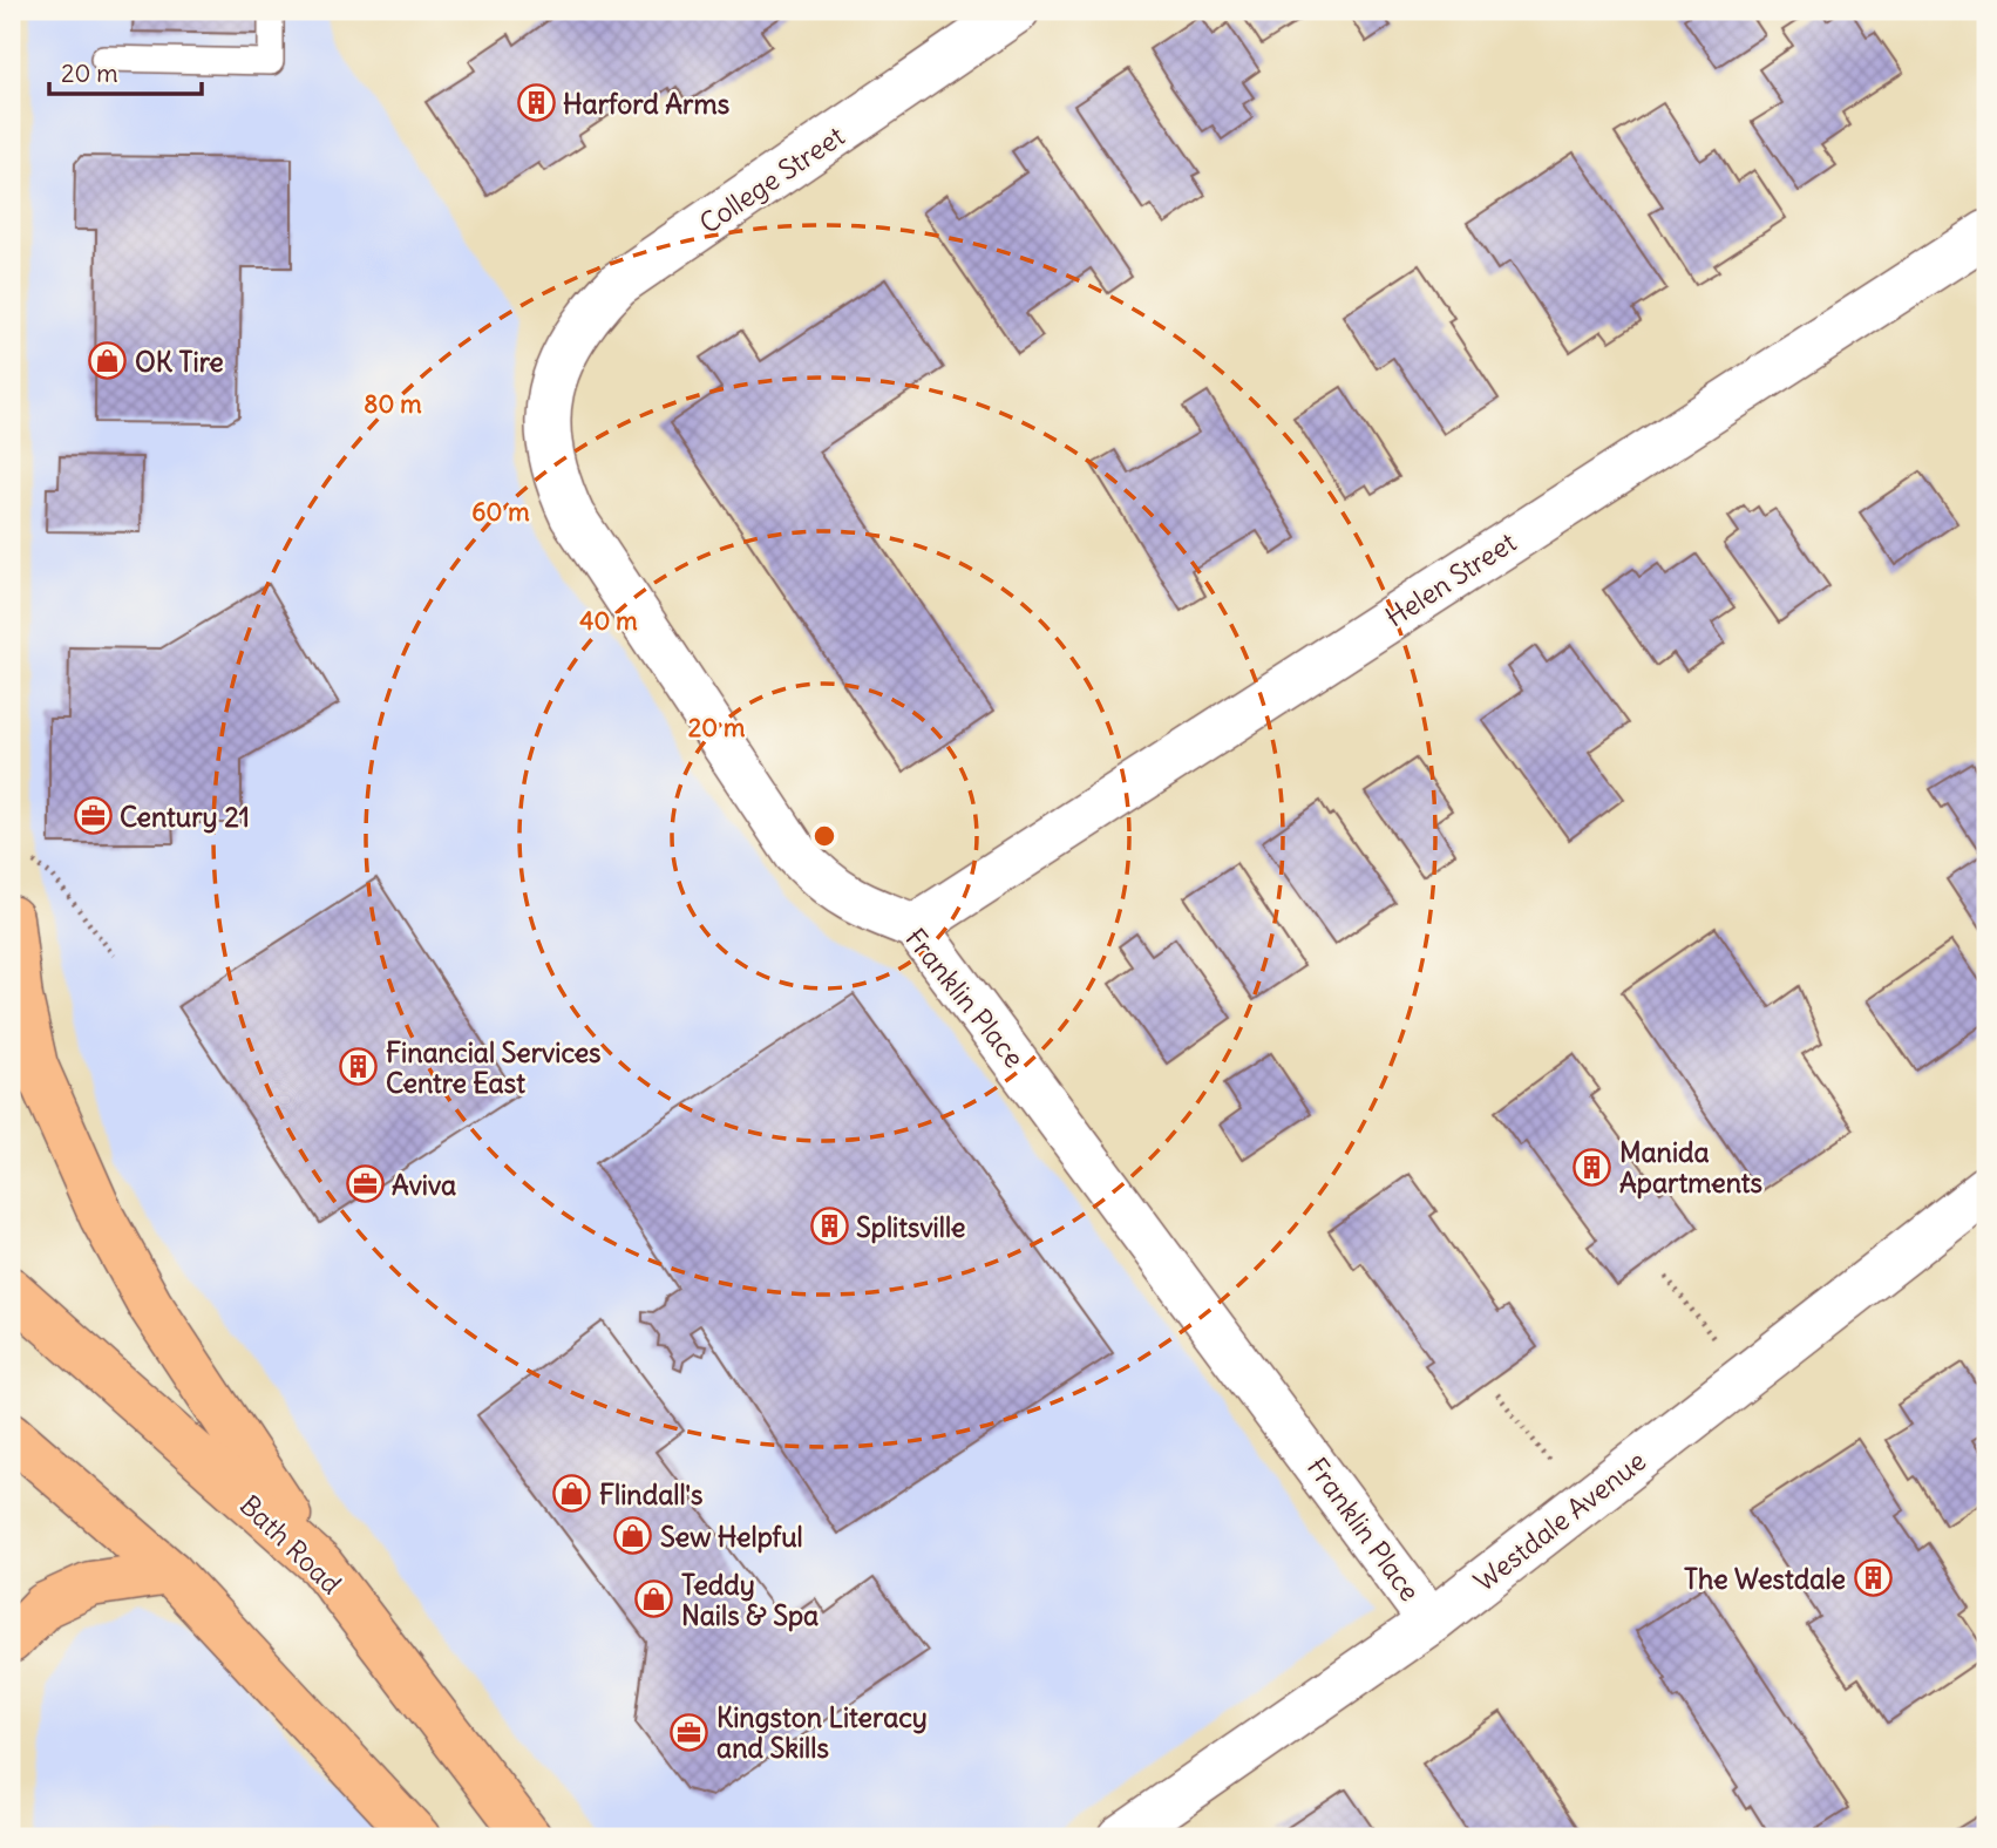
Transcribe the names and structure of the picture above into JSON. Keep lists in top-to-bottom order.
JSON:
{
  "streets": {
    "main road": ["Bath Road"],
    "street": [
      "College Street",
      "Helen Street",
      "Franklin Place",
      "Westdale Avenue"
    ]
  },
  "crossings": [
    ["College Street", "Franklin Place"],
    ["Helen Street", "Franklin Place"],
    ["Franklin Place", "Westdale Avenue"]
  ],
  "places": {
    "building": [
      "Harford Arms",
      "Financial Services Centre East",
      "Manida Apartments",
      "Splitsville",
      "The Westdale"
    ],
    "shop": [
      "OK Tire",
      "Flindall's",
      "Sew Helpful",
      "Teddy Nails & Spa"
    ],
    "office": ["Century 21", "Aviva", "Kingston Literacy and Skills"]
  },
  "scale_bar": "20 m",
  "rings": [
    "80 m",
    "60 m",
    "40 m",
    "20 m"
  ]
}
